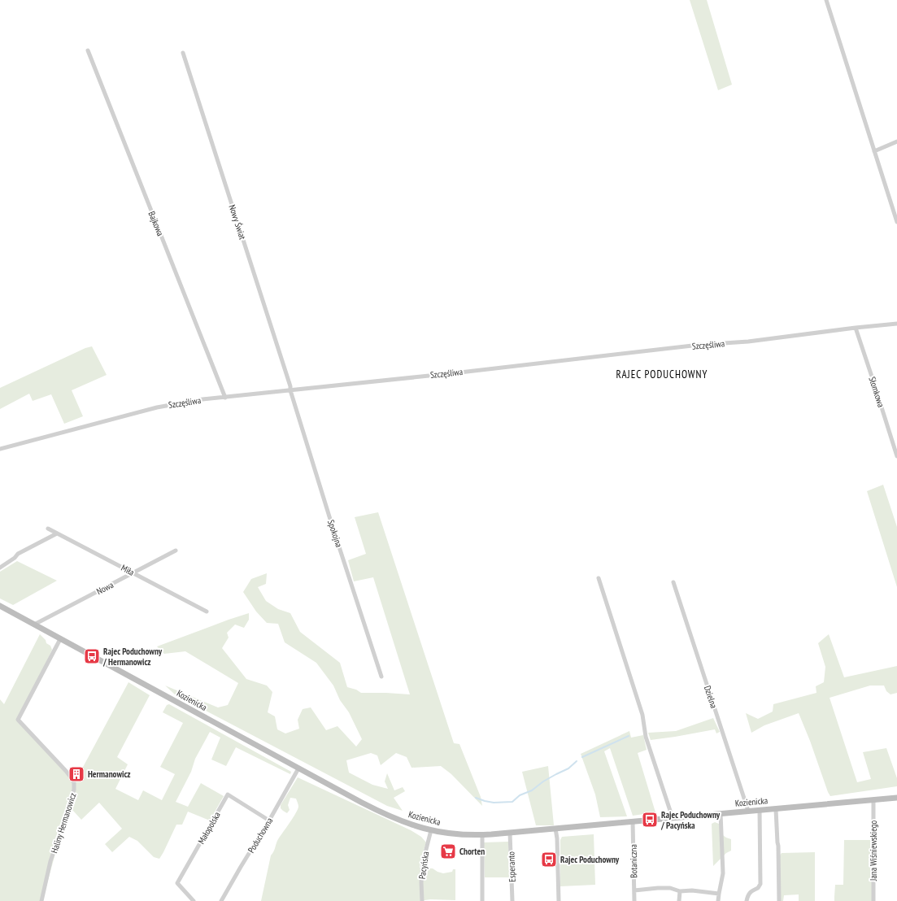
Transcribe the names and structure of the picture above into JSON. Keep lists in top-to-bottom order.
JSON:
{
  "streets": {
    "main road": ["Kozienicka"],
    "street": [
      "Nowy Świat",
      "Bajkowa",
      "Szczęśliwa",
      "Słomkowa",
      "Spokojna",
      "Miła",
      "Nowa",
      "Dzielna",
      "Haliny Hermanowicz",
      "Małopolska",
      "Poduchowna",
      "Jana Wiśniewskiego",
      "Botaniczna",
      "Pacyńska",
      "Esperanto"
    ]
  },
  "crossings": [
    ["Nowy Świat", "Szczęśliwa"],
    ["Nowy Świat", "Spokojna"],
    ["Bajkowa", "Szczęśliwa"],
    ["Szczęśliwa", "Słomkowa"],
    ["Szczęśliwa", "Spokojna"],
    ["Miła", "Nowa"],
    ["Nowa", "Kozienicka"],
    ["Dzielna", "Kozienicka"],
    ["Kozienicka", "Haliny Hermanowicz"],
    ["Kozienicka", "Poduchowna"],
    ["Kozienicka", "Jana Wiśniewskiego"],
    ["Kozienicka", "Botaniczna"],
    ["Kozienicka", "Pacyńska"],
    ["Kozienicka", "Esperanto"],
    ["Małopolska", "Poduchowna"]
  ],
  "districts": ["RAJEC PODUCHOWNY"],
  "places": {
    "bus stop": ["Rajec Poduchowny / Hermanowicz", "Rajec Poduchowny / Pacyńska", "Rajec Poduchowny"],
    "building": ["Hermanowicz"],
    "supermarket": ["Chorten"]
  }
}
